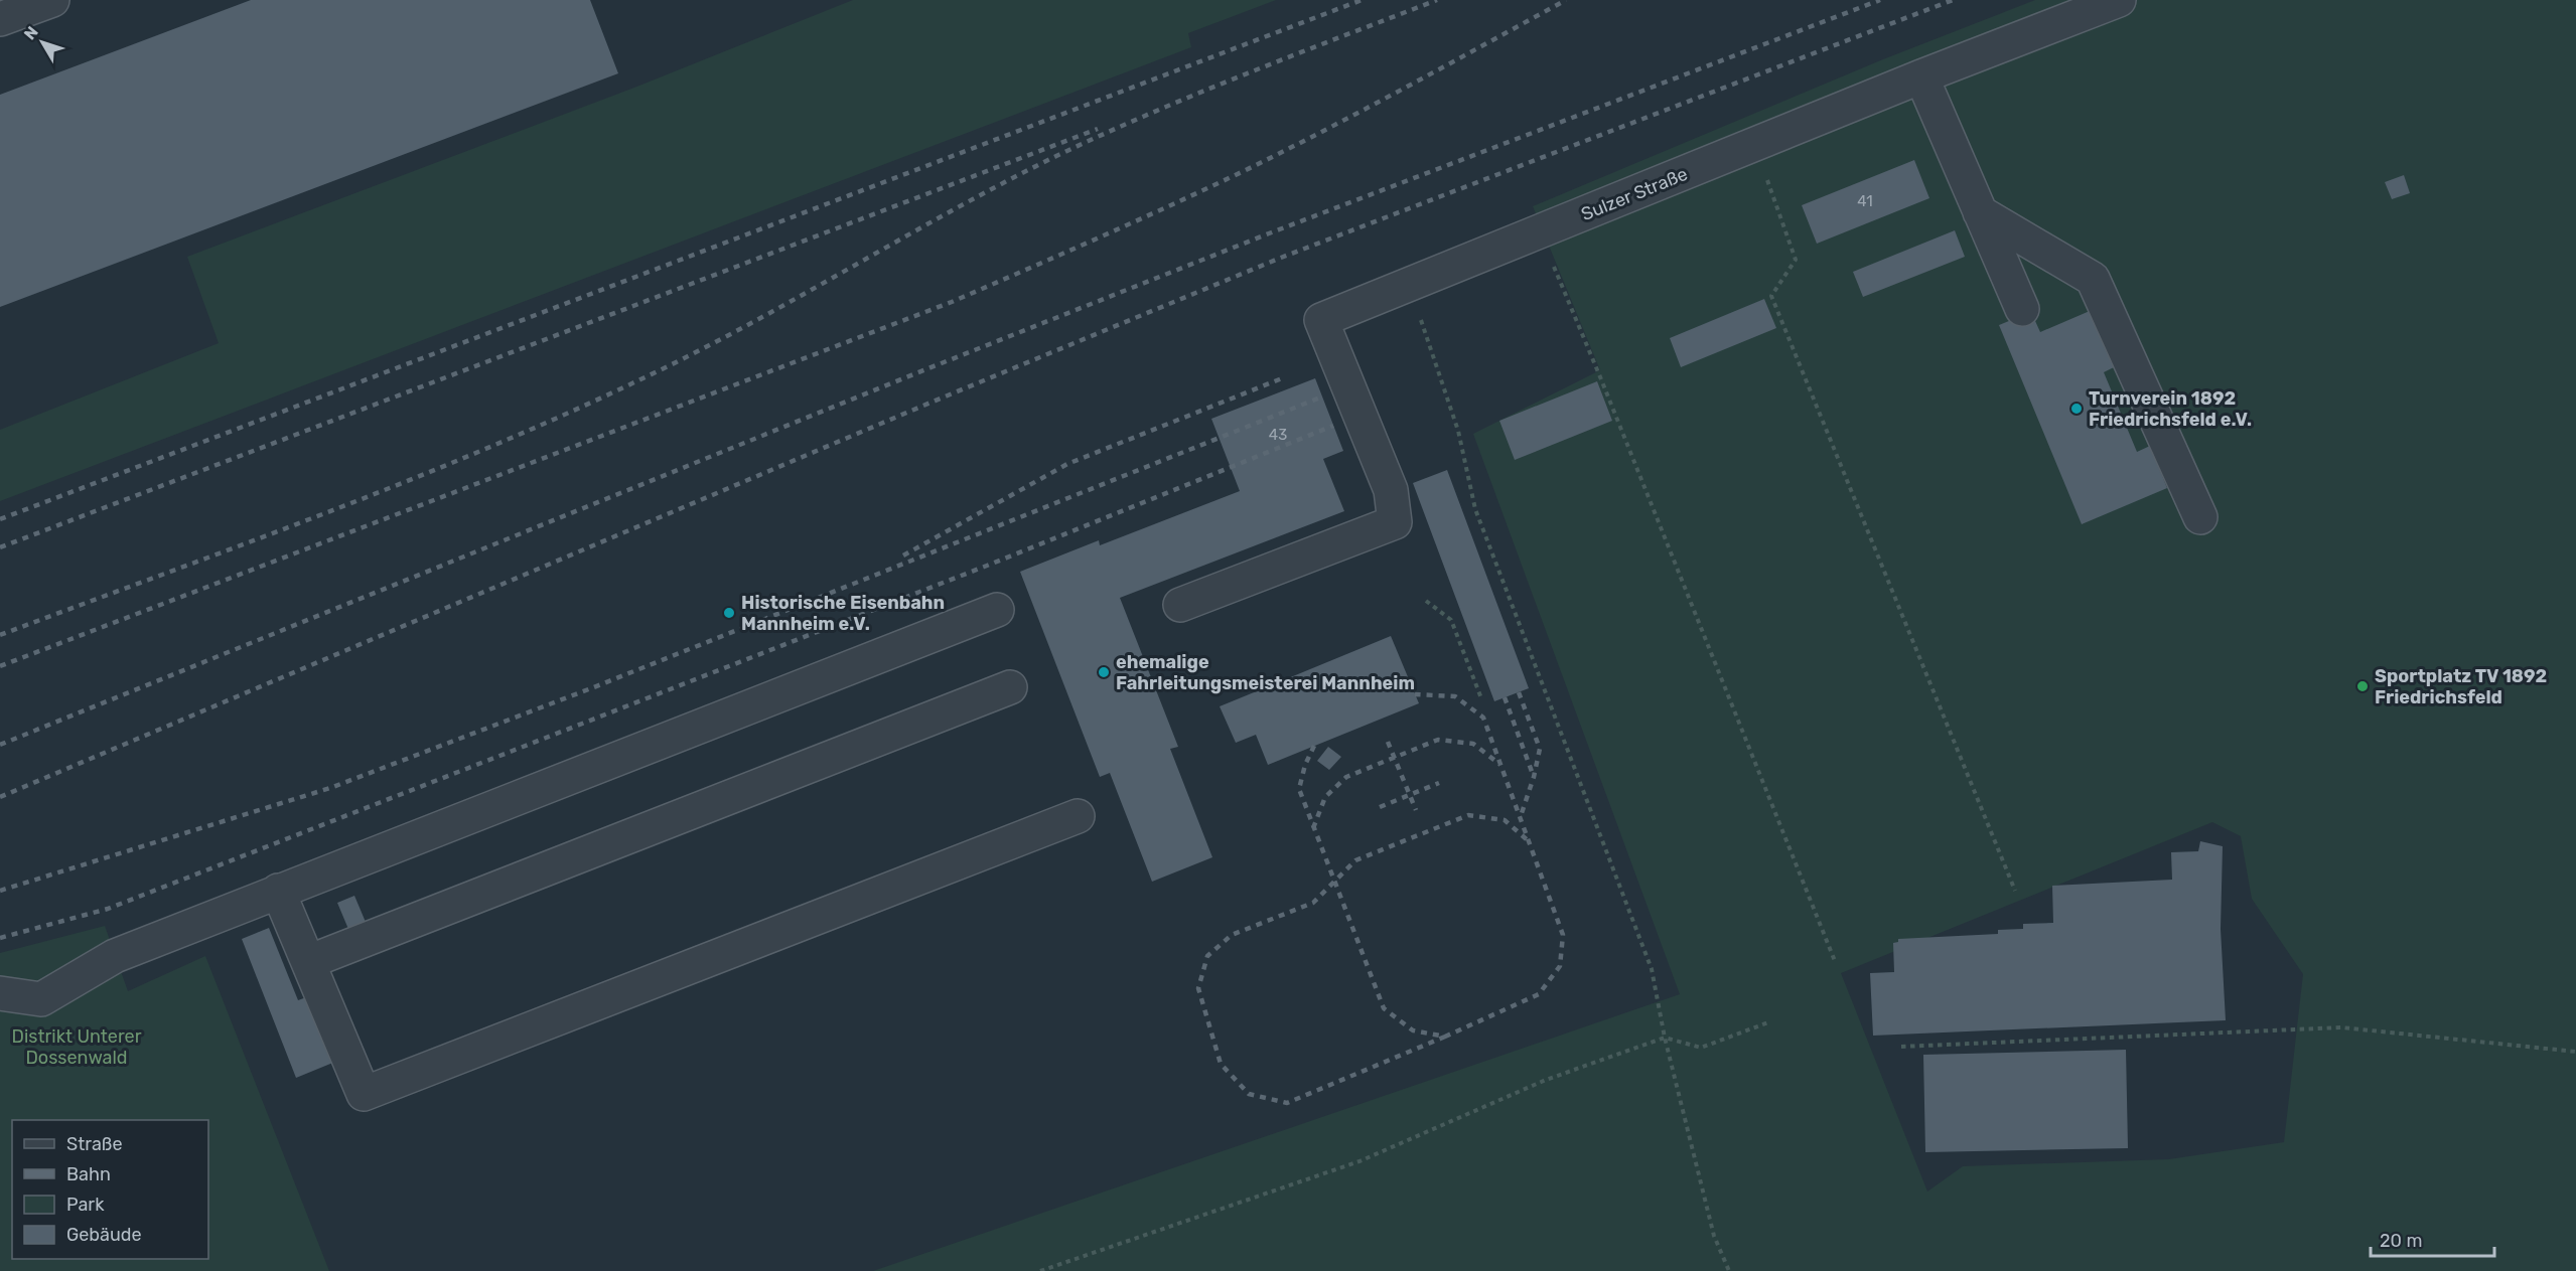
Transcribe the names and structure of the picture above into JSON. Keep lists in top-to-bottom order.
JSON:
{
  "streets": {
    "street": ["Sulzer Straße"]
  },
  "parks": ["Distrikt Unterer Dossenwald"],
  "places": [
    "Turnverein 1892 Friedrichsfeld e.V.",
    "Historische Eisenbahn Mannheim e.V.",
    "ehemalige Fahrleitungsmeisterei Mannheim",
    "Sportplatz TV 1892 Friedrichsfeld"
  ],
  "house_numbers": ["41", "43"],
  "legend": [
    "Straße",
    "Bahn",
    "Park",
    "Gebäude"
  ],
  "scale_bar": "20 m",
  "north": "top left"
}
